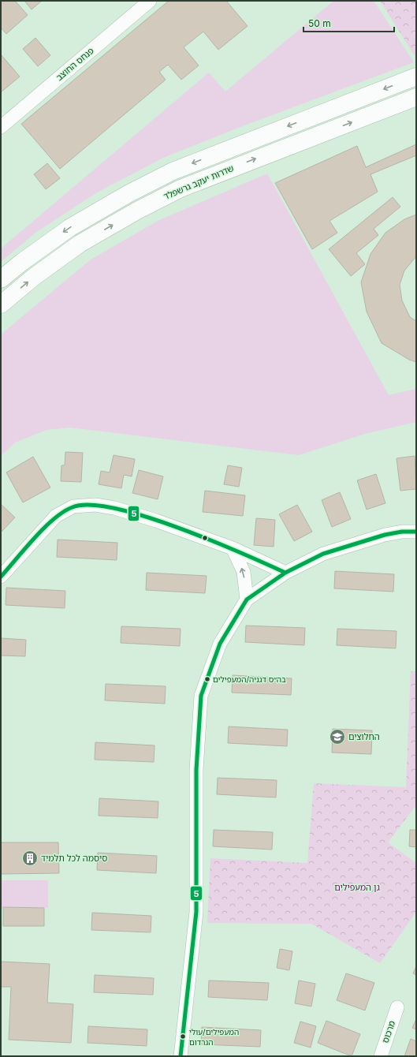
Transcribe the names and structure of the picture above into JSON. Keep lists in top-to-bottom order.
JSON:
{
  "streets": {
    "main road": ["שדרות יעקב גרשפלד"],
    "street": ["פנחס החוצב", "מרכוס"]
  },
  "parks": ["גן המעפילים"],
  "places": {
    "other": ["בה״ס דגניה/המעפילים", "המעפילים/עולי הגרדום"],
    "school or university": ["החלוצים"],
    "building": ["סיסמה לכל תלמיד"]
  },
  "lines": ["transit line 5"],
  "scale_bar": "50 m"
}
